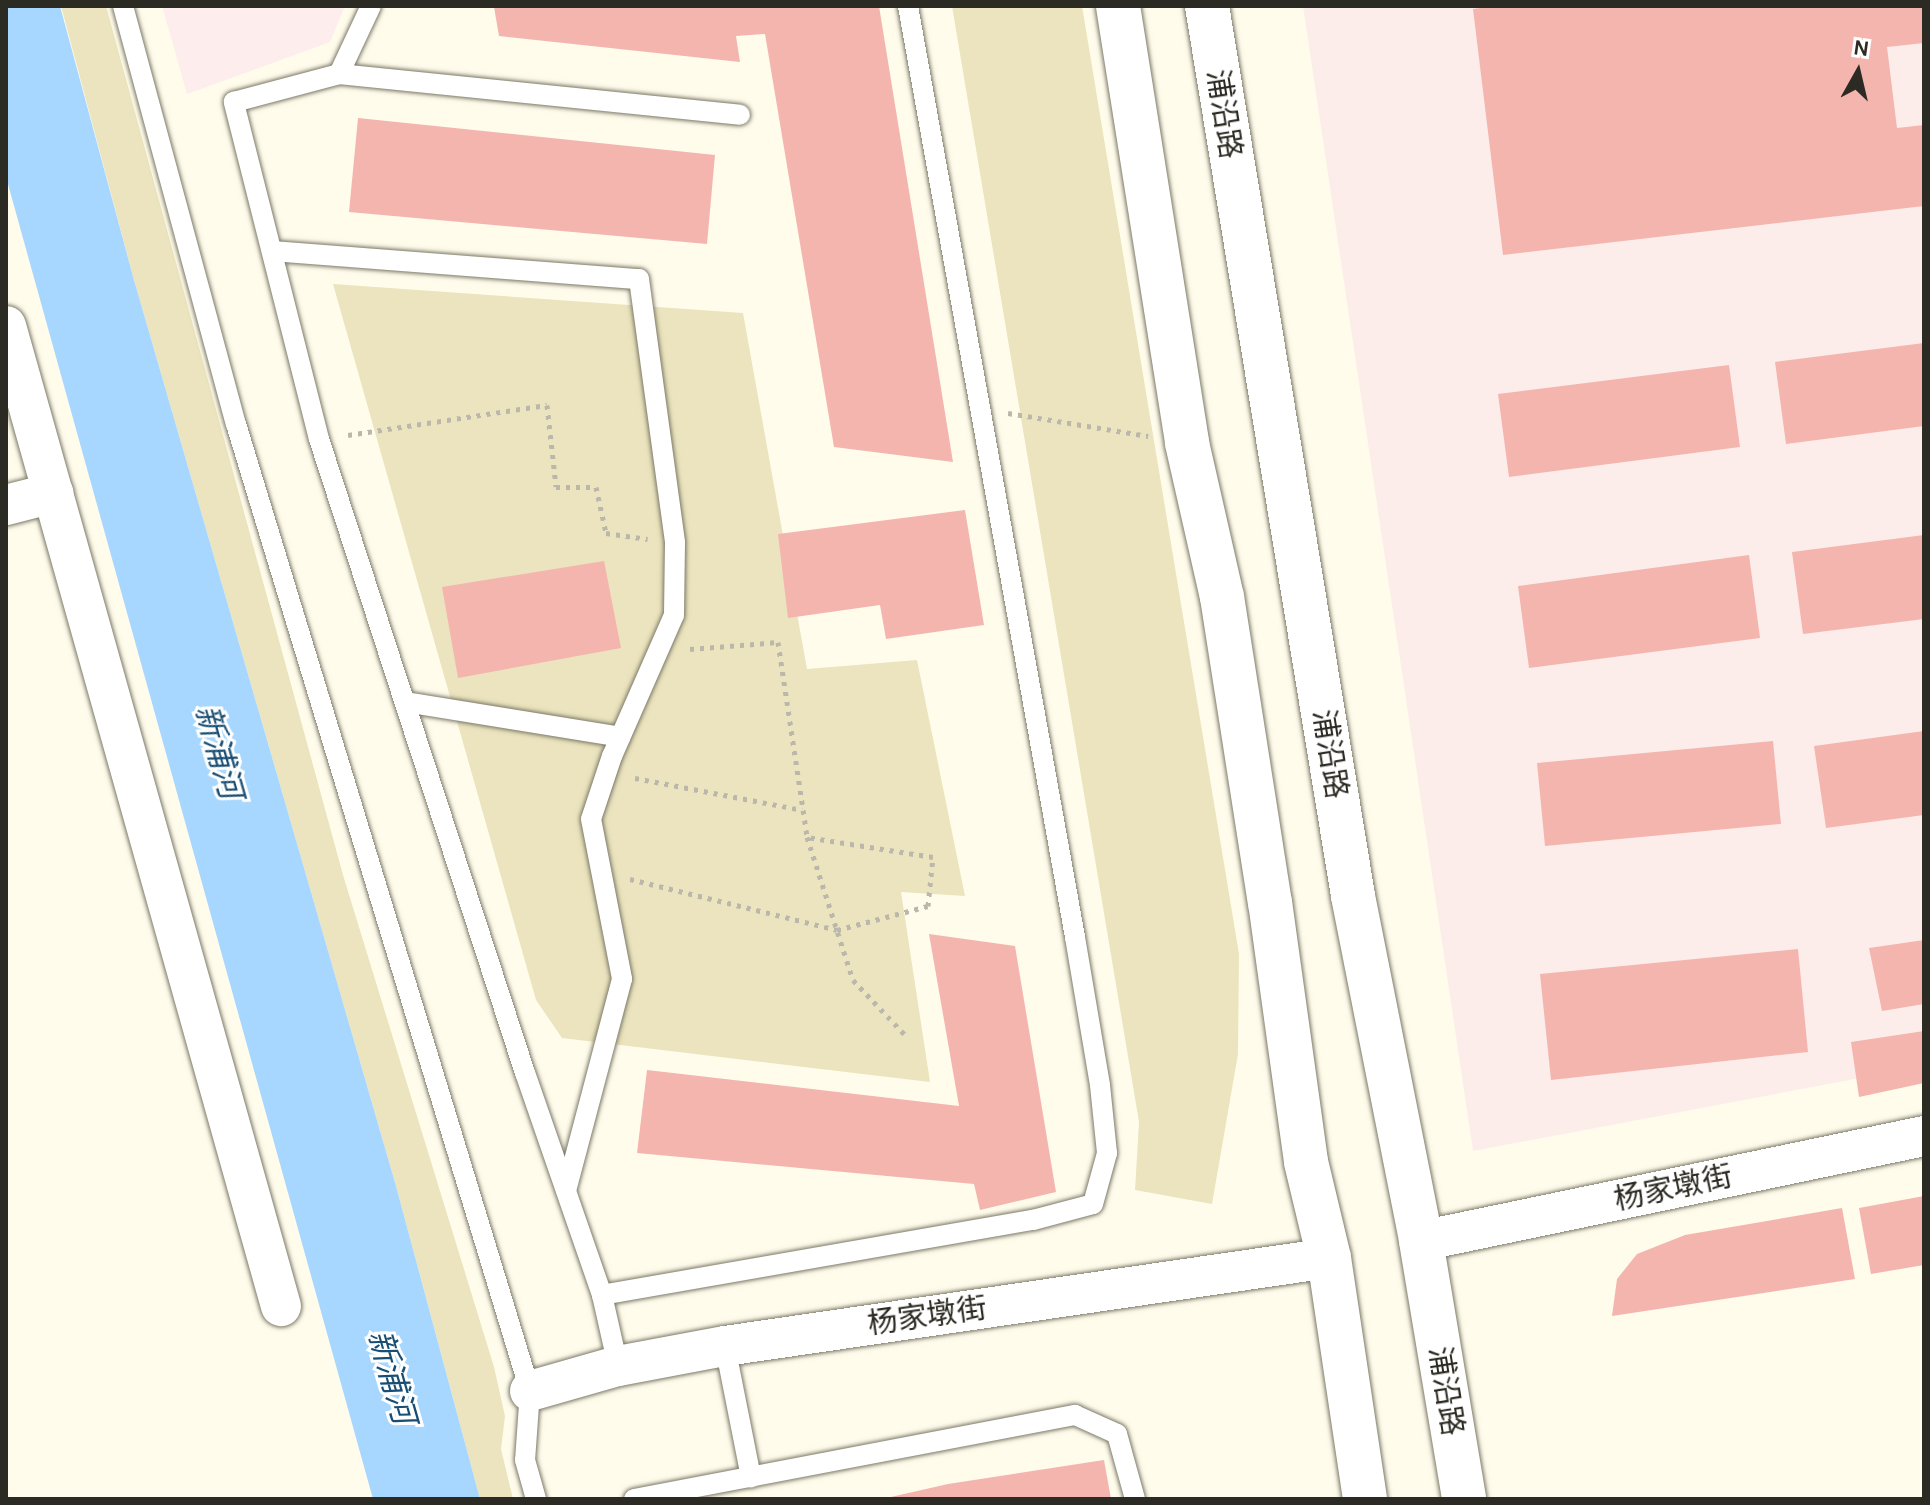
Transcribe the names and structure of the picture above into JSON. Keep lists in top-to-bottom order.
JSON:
{
  "streets": {
    "main road": ["浦沿路"],
    "street": ["杨家墩街"]
  },
  "crossings": [
    ["浦沿路", "杨家墩街"]
  ],
  "water": ["新浦河"],
  "north": "top"
}
